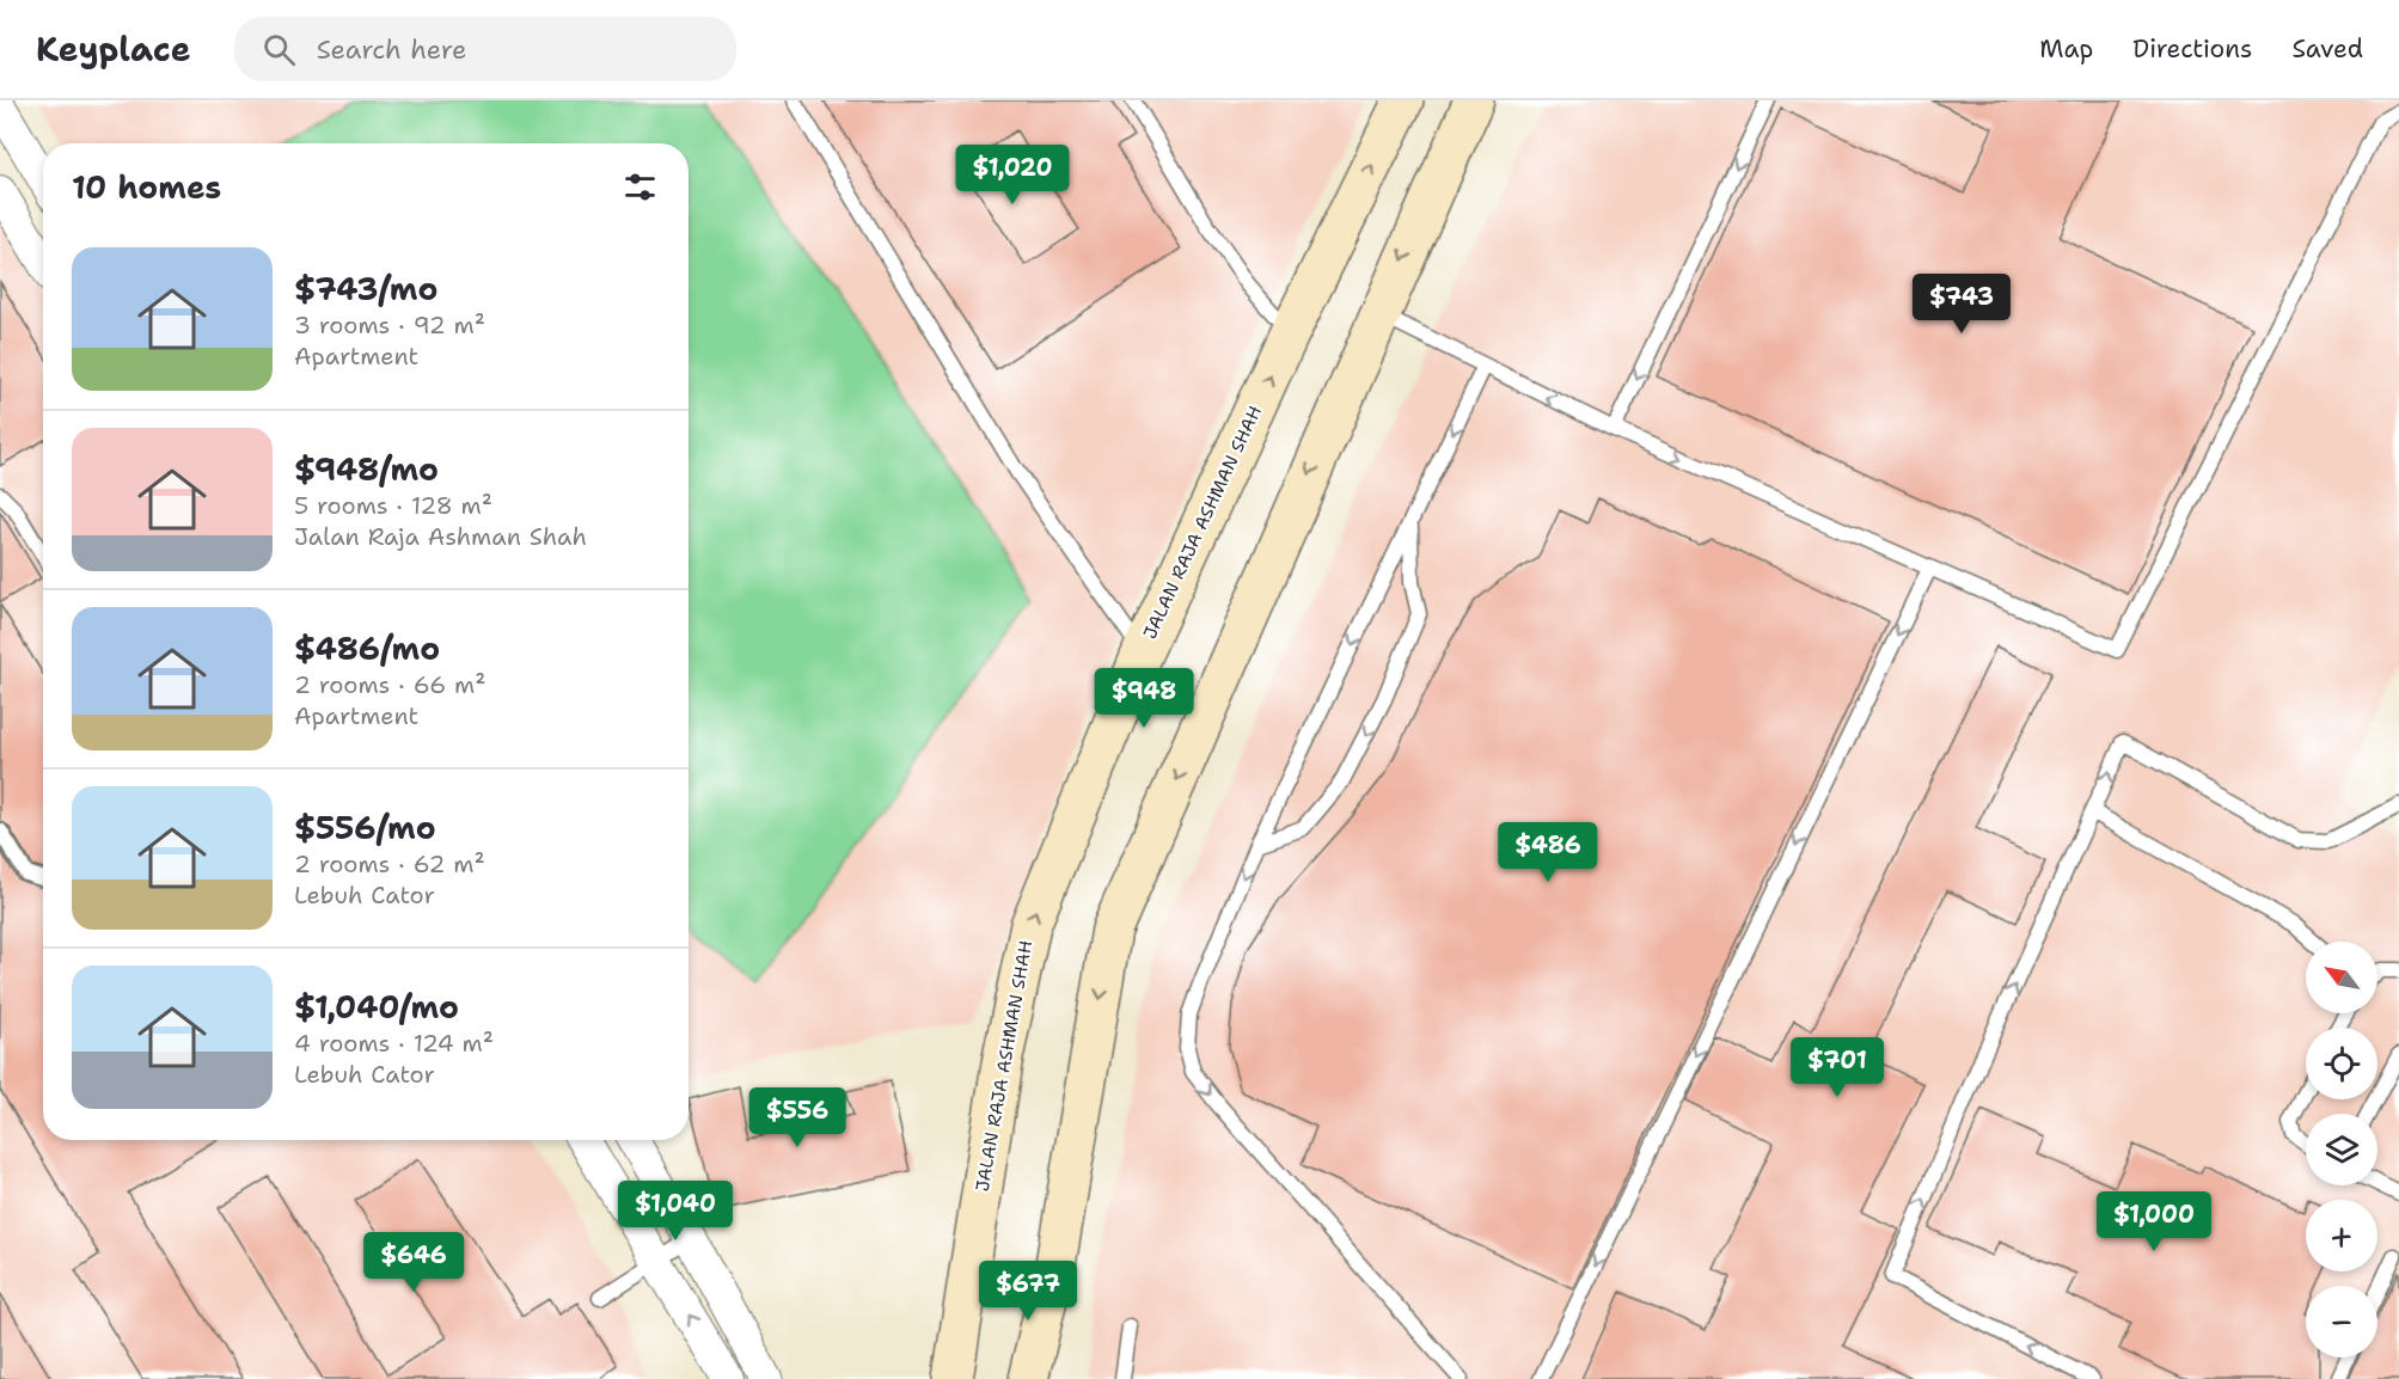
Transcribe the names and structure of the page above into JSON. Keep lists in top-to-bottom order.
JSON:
{
  "streets": {
    "main road": ["JALAN RAJA ASHMAN SHAH"]
  },
  "north": "top left",
  "page": {
    "header": "Keyplace",
    "search": "Search here",
    "nav": ["Map", "Directions", "Saved"],
    "heading": "10 homes",
    "price": [
      "$1,020",
      "$743",
      "$948",
      "$486",
      "$701",
      "$556",
      "$1,040",
      "$1,000",
      "$646",
      "$677"
    ],
    "list": [
      {
        "name": "$743/mo",
        "note": "3 rooms · 92 m² · Apartment"
      },
      {
        "name": "$948/mo",
        "note": "5 rooms · 128 m² · Jalan Raja Ashman Shah"
      },
      {
        "name": "$486/mo",
        "note": "2 rooms · 66 m² · Apartment"
      },
      {
        "name": "$556/mo",
        "note": "2 rooms · 62 m² · Lebuh Cator"
      },
      {
        "name": "$1,040/mo",
        "note": "4 rooms · 124 m² · Lebuh Cator"
      }
    ],
    "map_buttons": ["+", "−"]
  }
}
